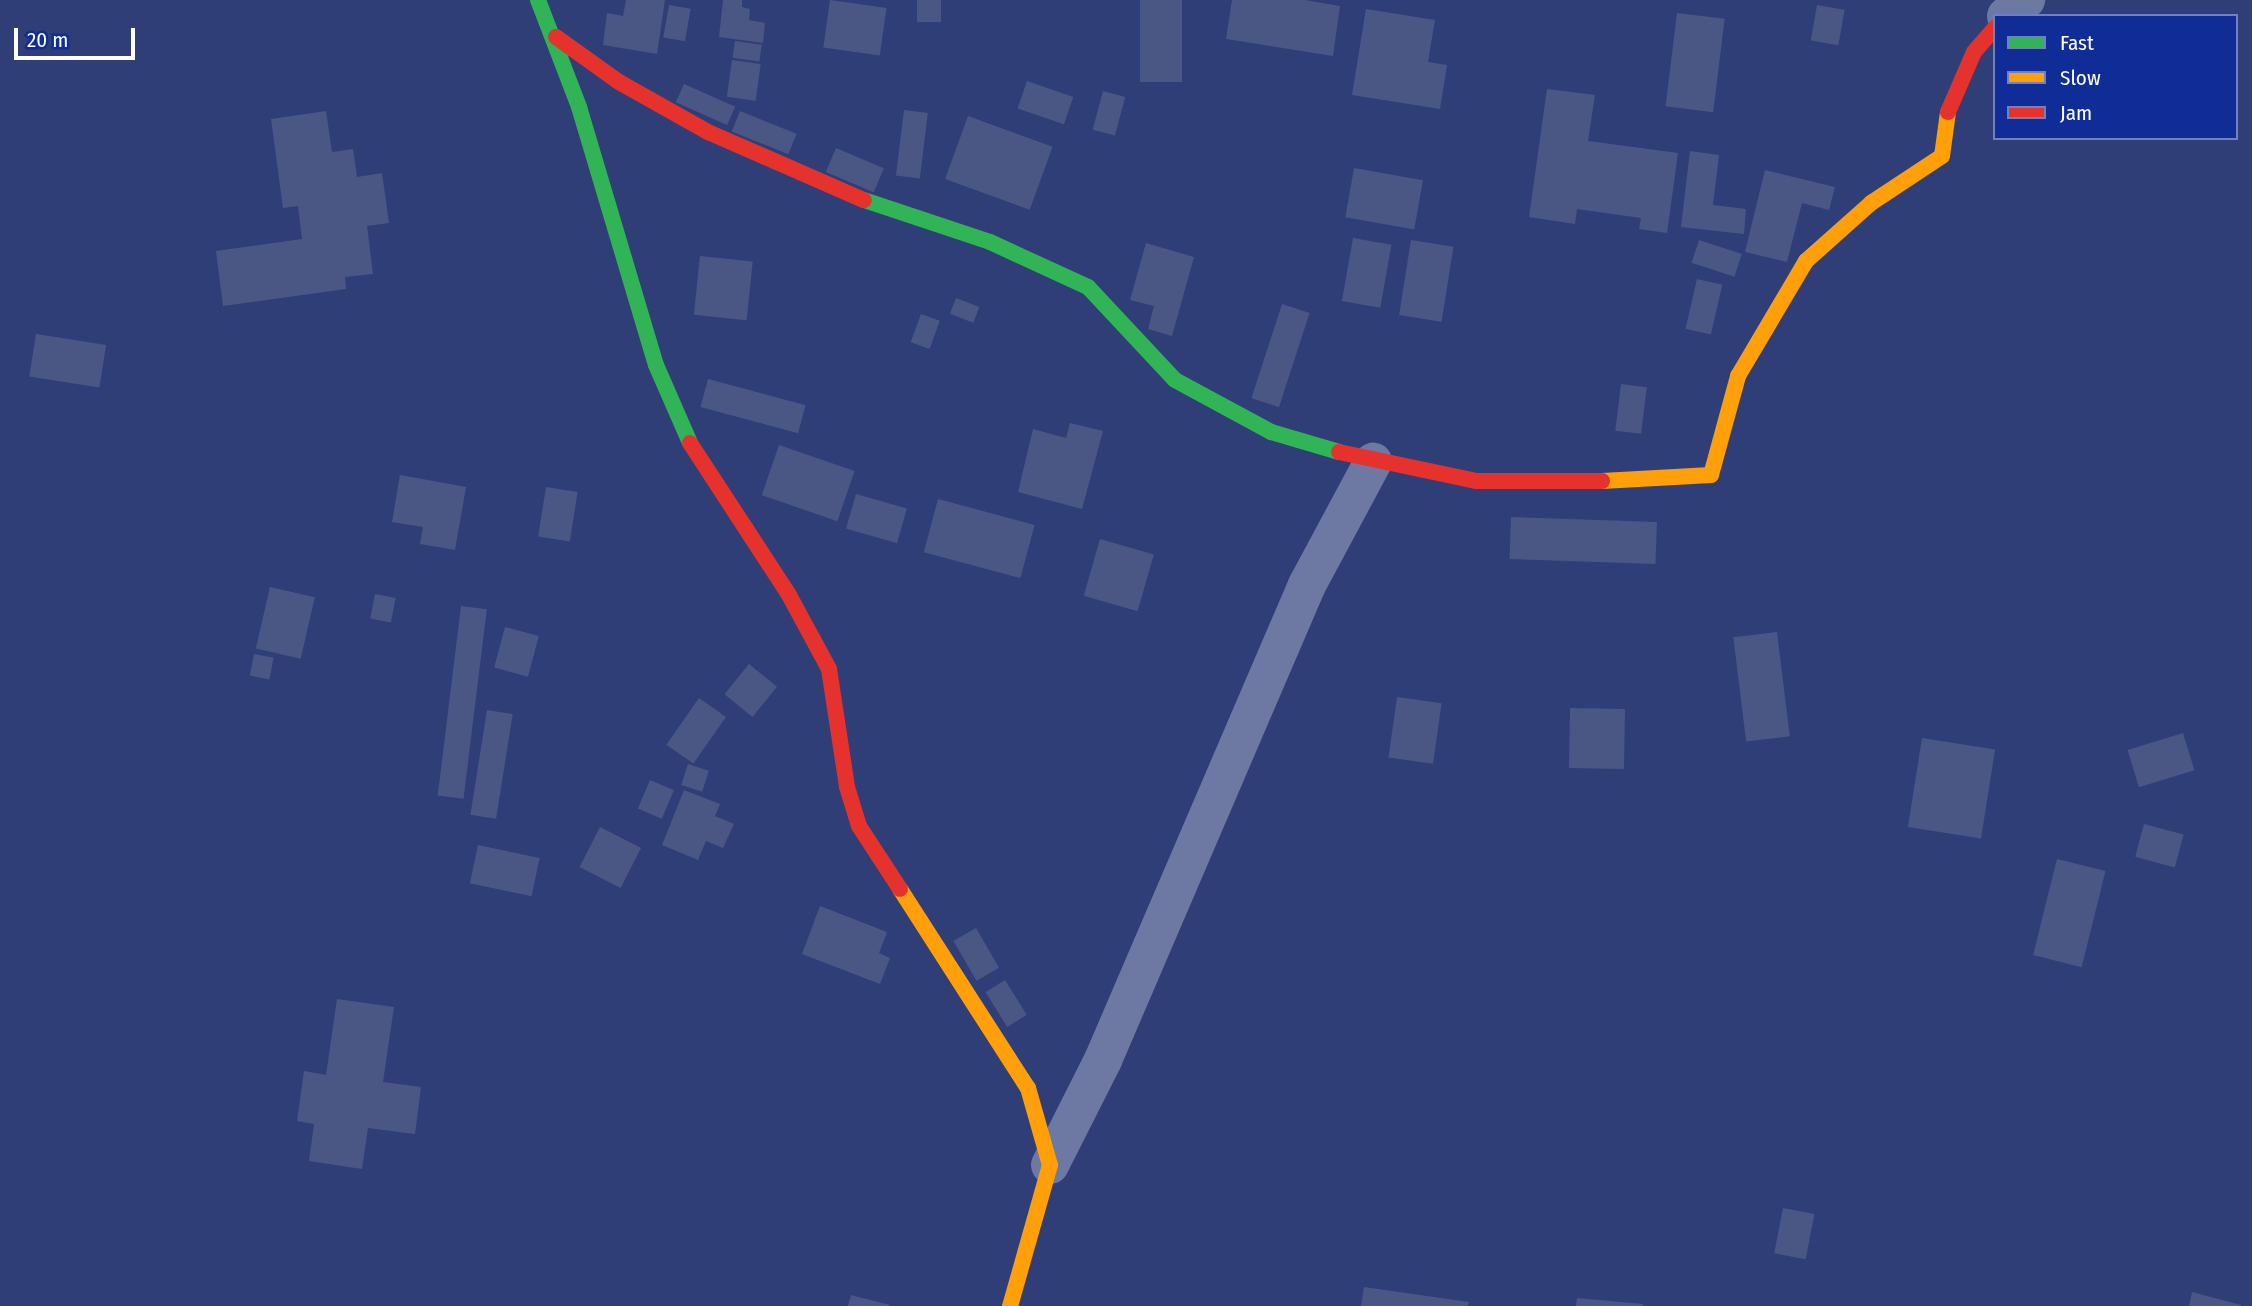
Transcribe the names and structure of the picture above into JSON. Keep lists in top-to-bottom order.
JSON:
{
  "legend": ["Fast", "Slow", "Jam"],
  "scale_bar": "20 m"
}
